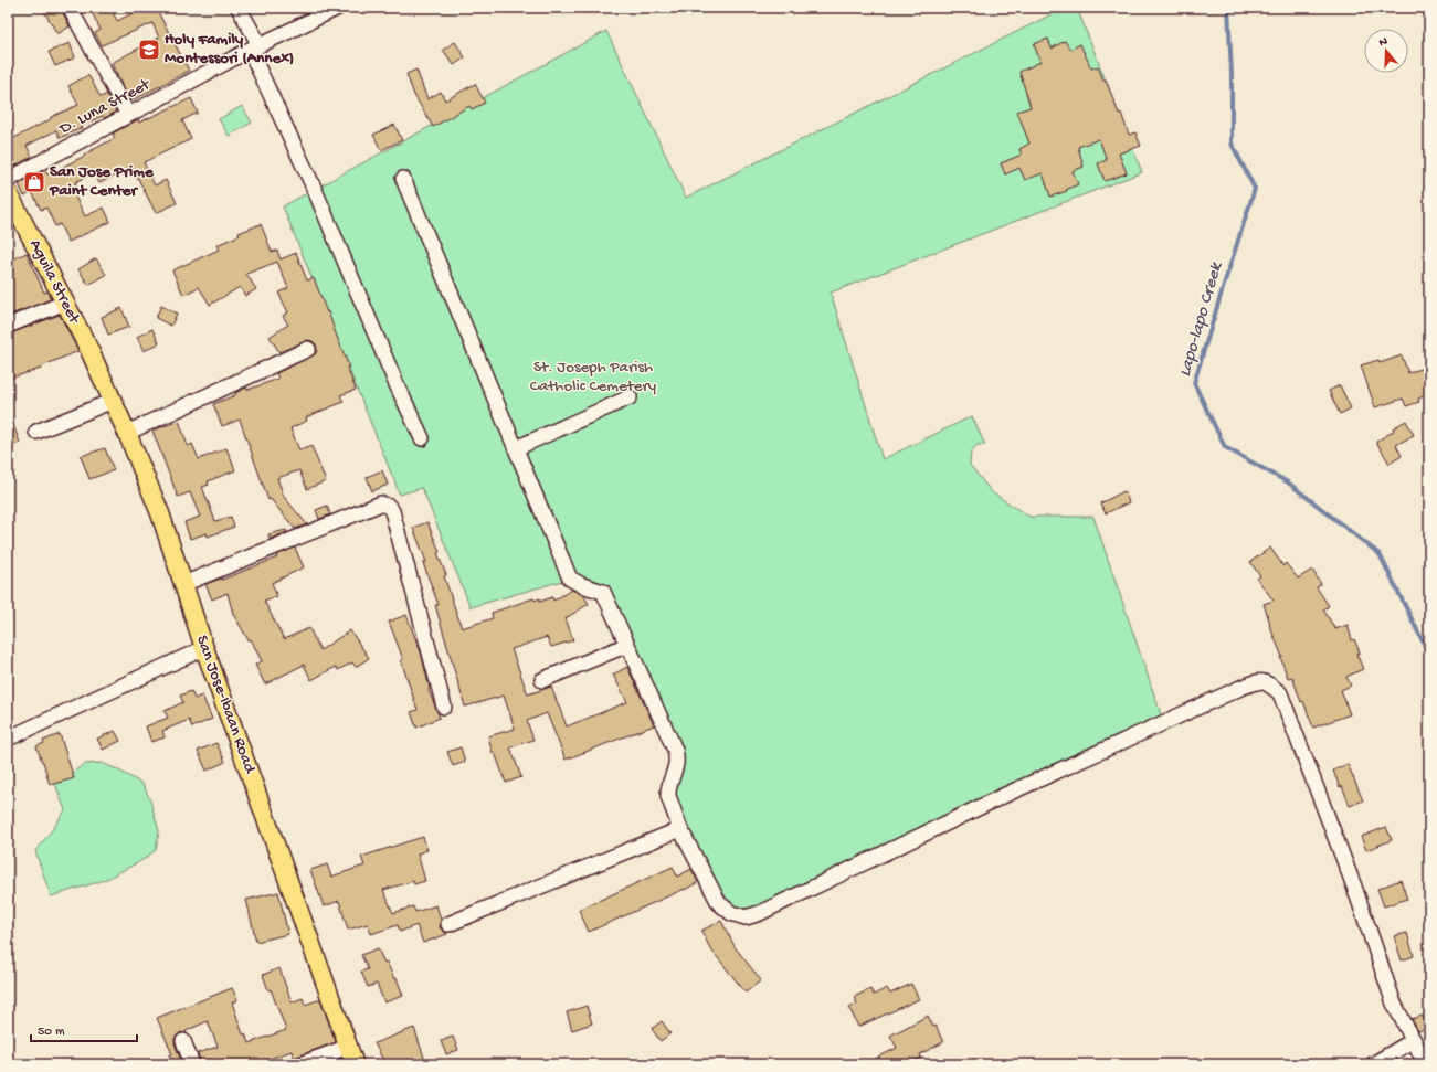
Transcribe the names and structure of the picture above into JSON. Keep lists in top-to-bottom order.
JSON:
{
  "streets": {
    "main road": ["Aguila Street", "San Jose-Ibaan Road"],
    "street": ["D. Luna Street"]
  },
  "crossings": [
    ["Aguila Street", "San Jose-Ibaan Road"]
  ],
  "water": ["Lapo-lapo Creek"],
  "parks": ["St. Joseph Parish Catholic Cemetery"],
  "places": {
    "school or university": ["Holy Family Montessori (Annex)"],
    "shop": ["San Jose Prime Paint Center"]
  },
  "scale_bar": "50 m",
  "north": "top"
}
